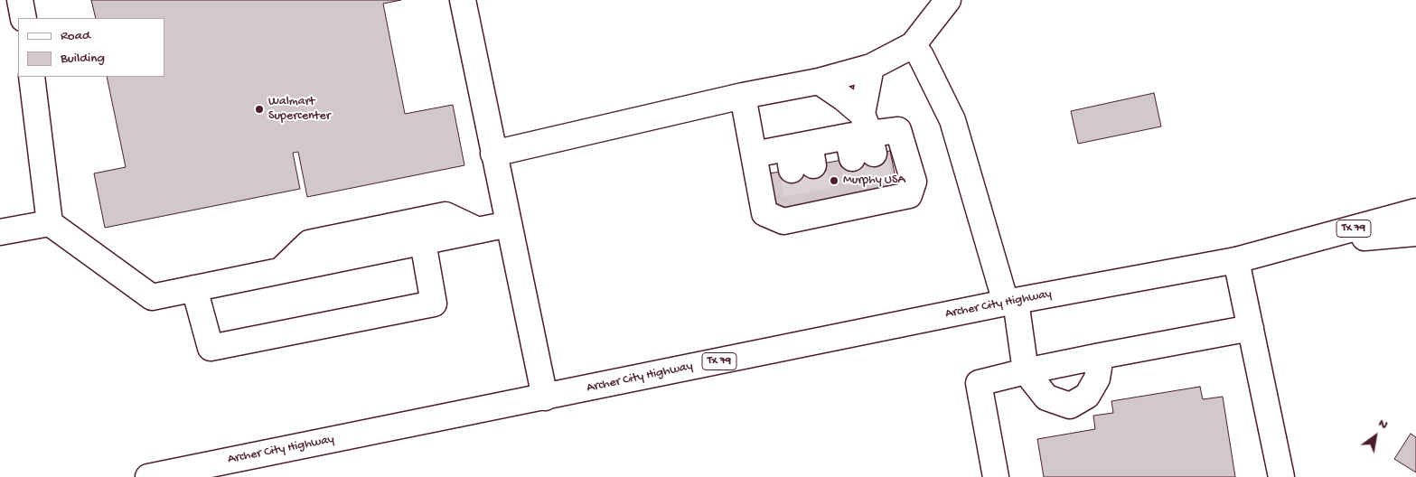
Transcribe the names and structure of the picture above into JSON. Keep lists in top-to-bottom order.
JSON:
{
  "streets": {
    "main road": ["TX 79", "Archer City Highway"]
  },
  "places": ["Walmart Supercenter", "Murphy USA"],
  "legend": ["Road", "Building"],
  "north": "top right"
}
